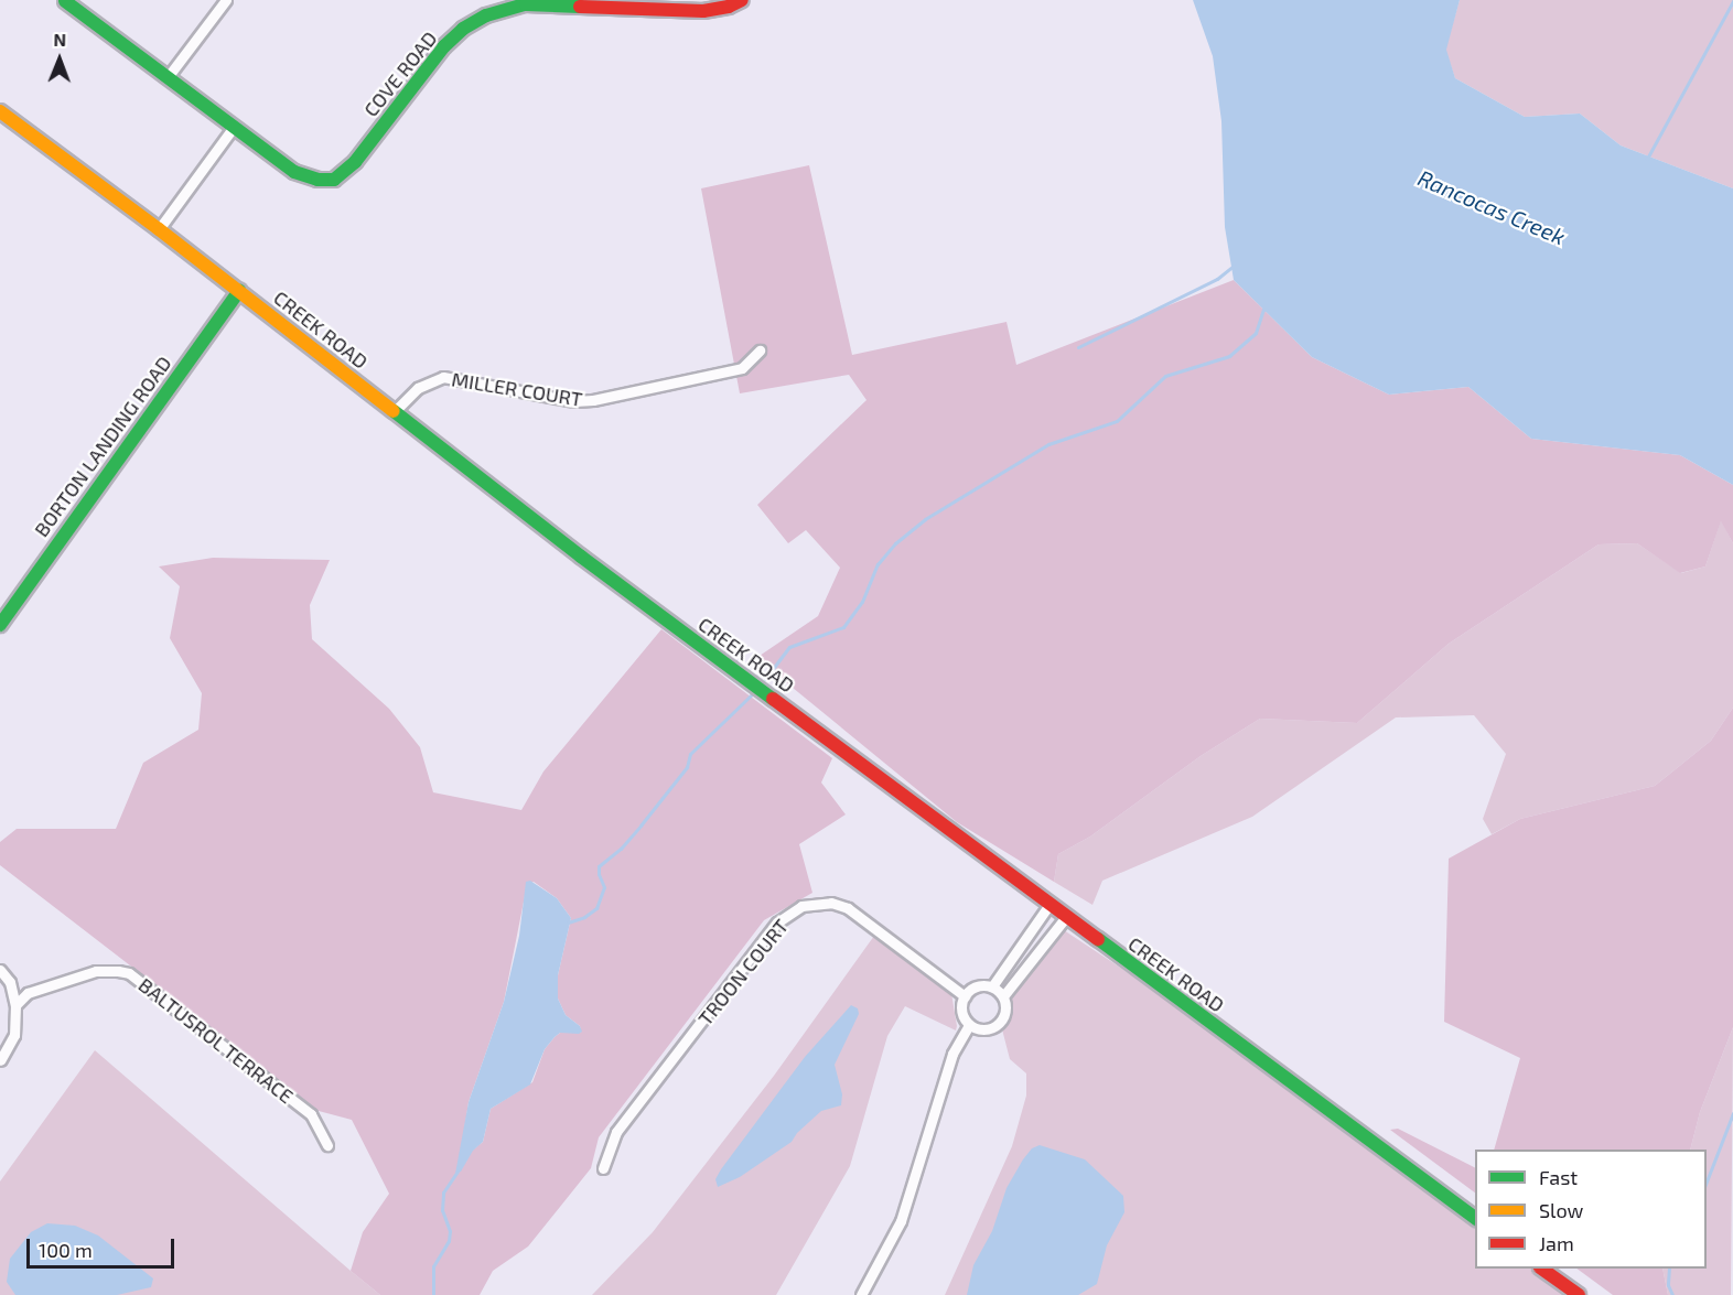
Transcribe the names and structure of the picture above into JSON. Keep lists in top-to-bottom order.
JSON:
{
  "streets": {
    "main road": ["COVE ROAD", "CREEK ROAD", "BORTON LANDING ROAD"],
    "street": ["MILLER COURT", "TROON COURT", "BALTUSROL TERRACE"]
  },
  "crossings": [
    ["CREEK ROAD", "MILLER COURT"],
    ["CREEK ROAD", "BORTON LANDING ROAD"]
  ],
  "water": ["Rancocas Creek"],
  "legend": ["Fast", "Slow", "Jam"],
  "scale_bar": "100 m",
  "north": "top"
}
